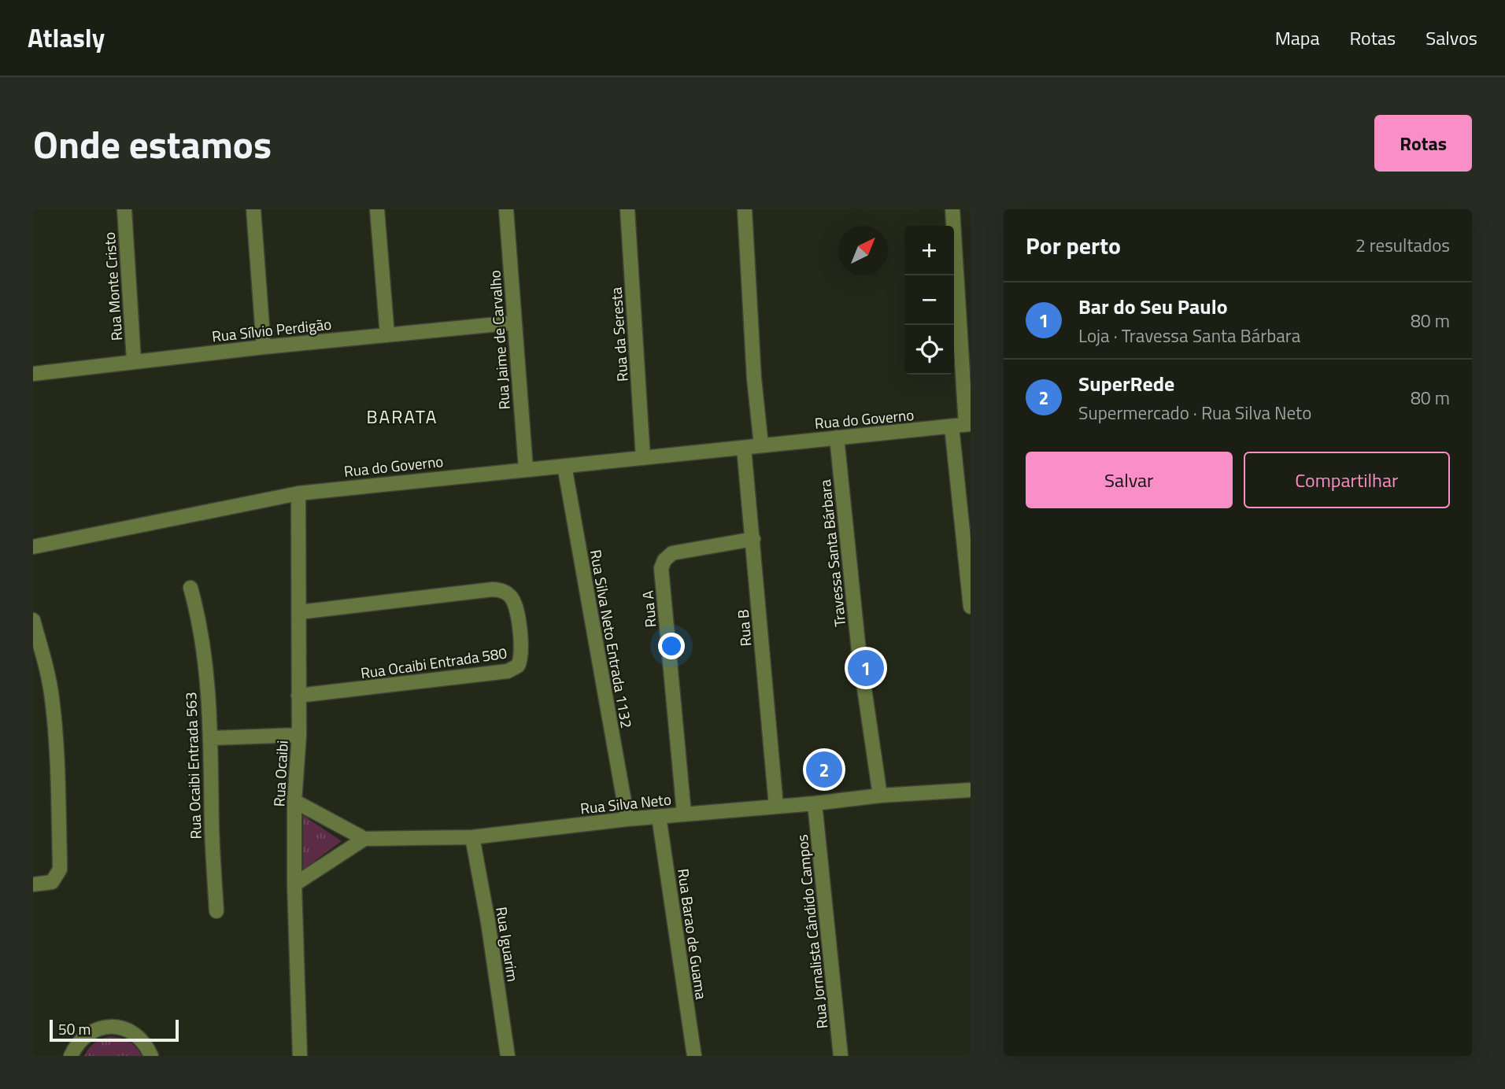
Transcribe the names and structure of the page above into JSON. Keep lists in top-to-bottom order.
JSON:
{
  "streets": {
    "street": [
      "Rua Monte Cristo",
      "Rua Sílvio Perdigão",
      "Rua da Seresta",
      "Rua Jaime de Carvalho",
      "Rua do Governo",
      "Travessa Santa Bárbara",
      "Rua A",
      "Rua B",
      "Rua Silva Neto Entrada 1132",
      "Rua Ocaibi Entrada 580",
      "Rua Ocaibi Entrada 563",
      "Rua Ocaibi",
      "Rua Silva Neto",
      "Rua Jornalista Cândido Campos",
      "Rua Barao de Guama",
      "Rua Iguarim"
    ]
  },
  "crossings": [
    ["Rua Monte Cristo", "Rua Sílvio Perdigão"],
    ["Rua Sílvio Perdigão", "Rua Jaime de Carvalho"],
    ["Rua da Seresta", "Rua do Governo"],
    ["Rua Jaime de Carvalho", "Rua do Governo"],
    ["Rua do Governo", "Travessa Santa Bárbara"],
    ["Rua do Governo", "Rua B"],
    ["Rua do Governo", "Rua Silva Neto Entrada 1132"],
    ["Rua do Governo", "Rua Ocaibi"],
    ["Travessa Santa Bárbara", "Rua Silva Neto"],
    ["Rua A", "Rua B"],
    ["Rua A", "Rua Silva Neto"],
    ["Rua B", "Rua Silva Neto"],
    ["Rua Silva Neto Entrada 1132", "Rua Silva Neto"],
    ["Rua Ocaibi Entrada 580", "Rua Ocaibi"],
    ["Rua Ocaibi", "Rua Silva Neto"],
    ["Rua Silva Neto", "Rua Jornalista Cândido Campos"],
    ["Rua Silva Neto", "Rua Barao de Guama"],
    ["Rua Silva Neto", "Rua Iguarim"]
  ],
  "districts": ["BARATA"],
  "scale_bar": "50 m",
  "north": "top right",
  "page": {
    "header": "Atlasly",
    "nav": ["Mapa", "Rotas", "Salvos"],
    "title": "Onde estamos",
    "buttons": [
      "Rotas",
      ["Salvar", "Compartilhar"]
    ],
    "heading": ["Por perto", "2 resultados"],
    "map_buttons": ["+", "−"],
    "list": [
      {
        "mark": "1",
        "name": "Bar do Seu Paulo",
        "note": "Loja · Travessa Santa Bárbara",
        "value": "80 m"
      },
      {
        "mark": "2",
        "name": "SuperRede",
        "note": "Supermercado · Rua Silva Neto",
        "value": "80 m"
      }
    ],
    "pins": ["1", "2"],
    "scale": "50 m"
  }
}
